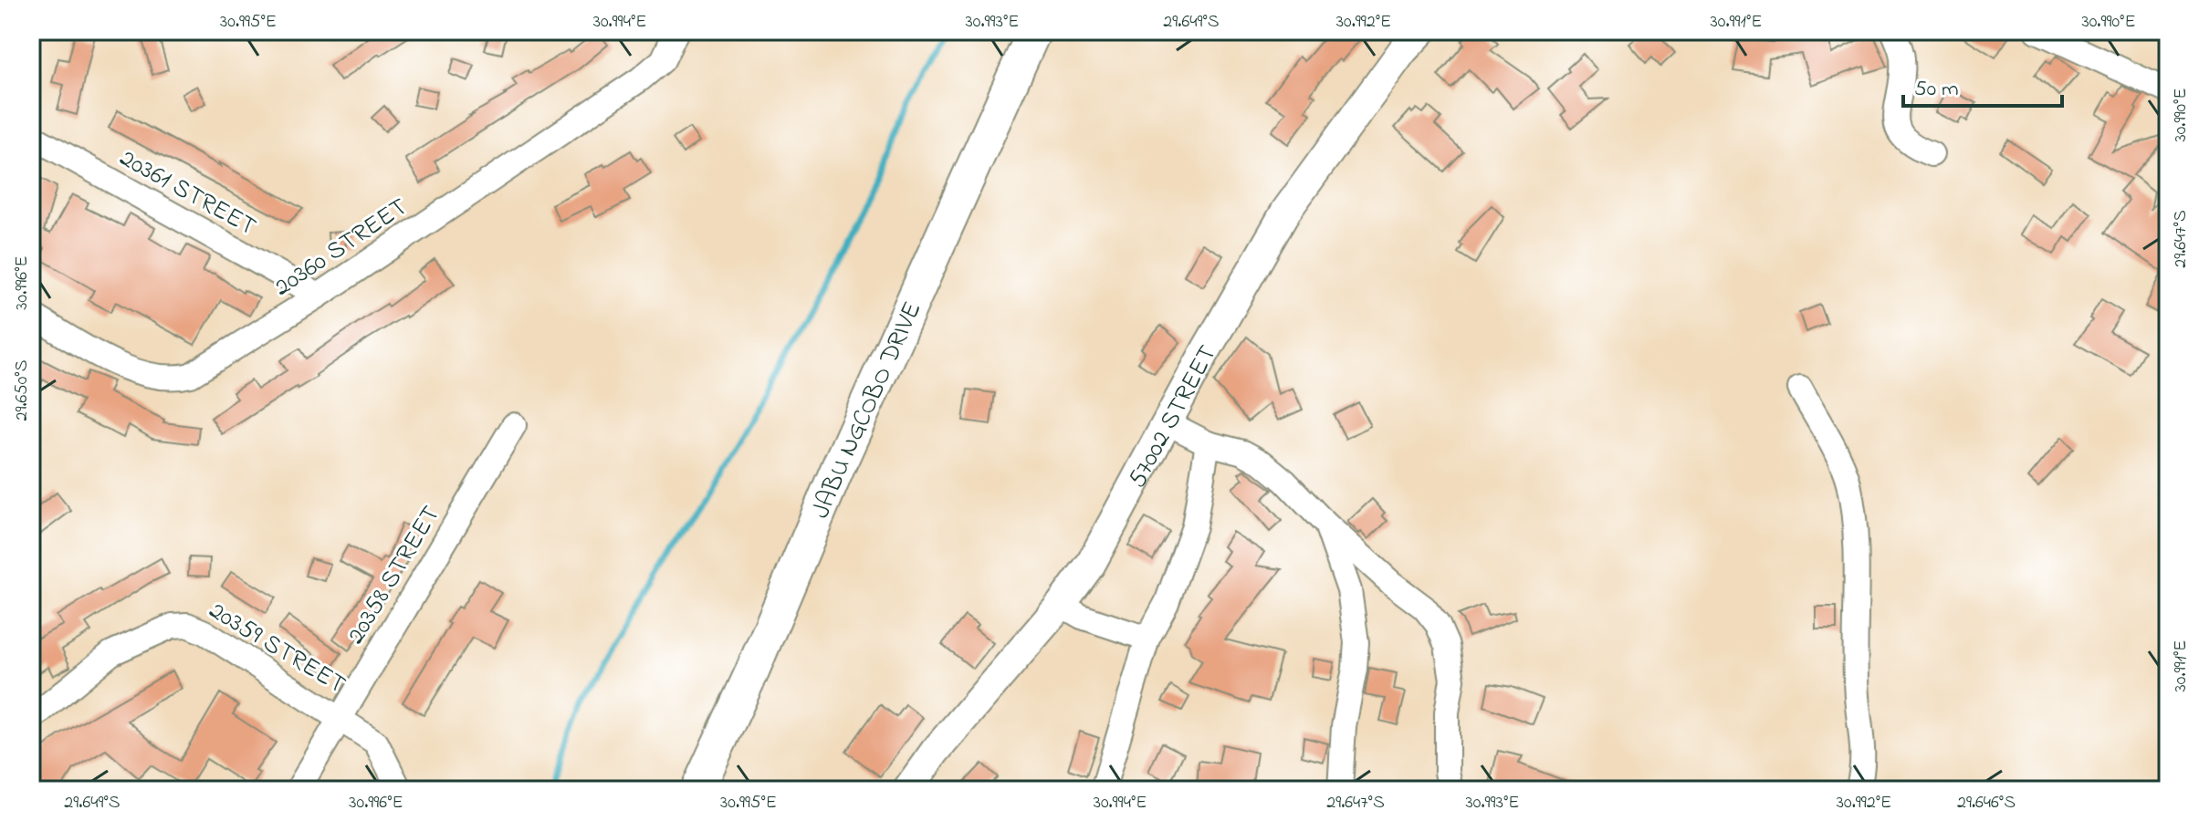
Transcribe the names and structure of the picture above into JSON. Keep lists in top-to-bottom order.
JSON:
{
  "streets": {
    "main road": ["JABU NGCOBO DRIVE"],
    "street": [
      "20361 STREET",
      "20360 STREET",
      "57002 STREET",
      "20358 STREET",
      "20359 STREET"
    ]
  },
  "crossings": [
    ["20361 STREET", "20360 STREET"],
    ["20358 STREET", "20359 STREET"]
  ],
  "scale_bar": "50 m",
  "coordinates": [
    "30.995°E",
    "30.994°E",
    "30.993°E",
    "29.649°S",
    "30.992°E",
    "30.991°E",
    "30.990°E",
    "29.647°S",
    "30.996°E",
    "29.650°S",
    "29.646°S"
  ]
}
